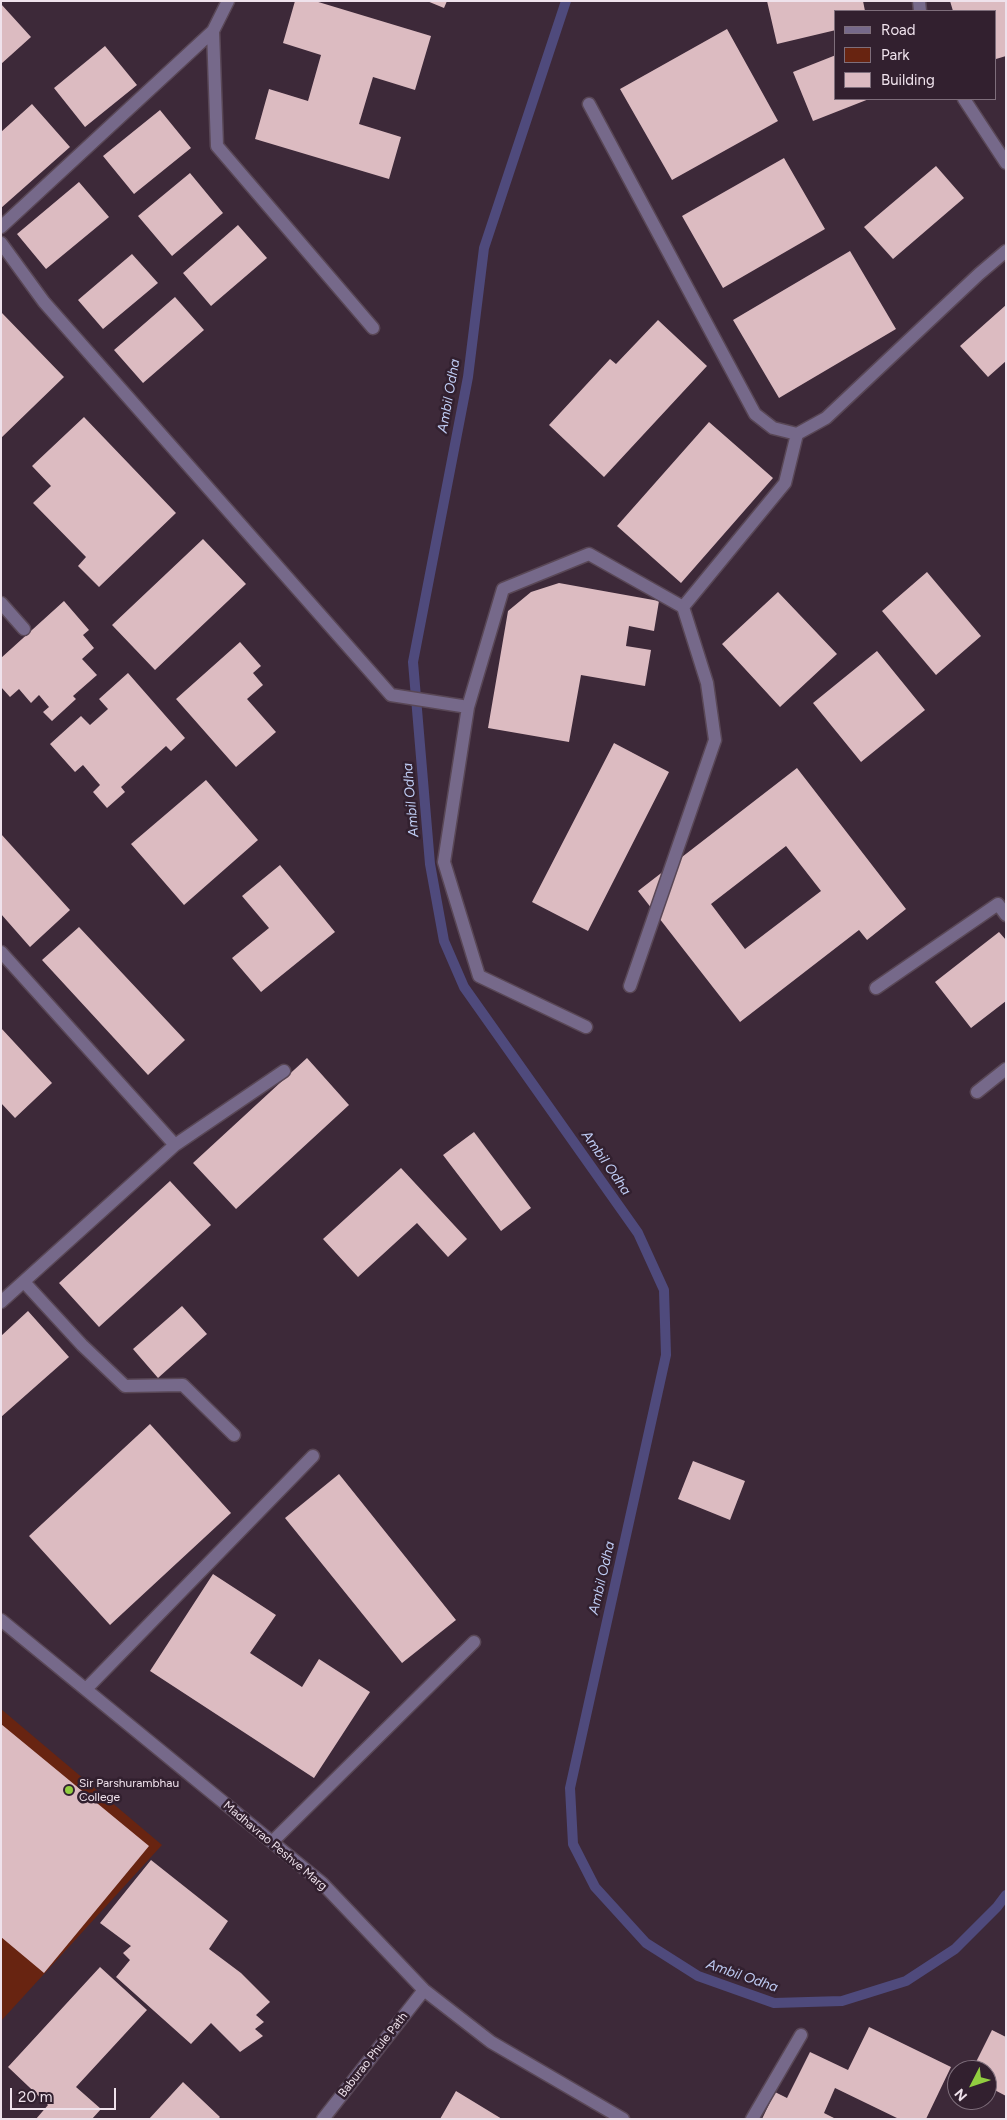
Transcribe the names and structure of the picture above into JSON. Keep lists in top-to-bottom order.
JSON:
{
  "streets": {
    "street": ["Madhavrao Peshve Marg", "Baburao Phule Path"]
  },
  "crossings": [
    ["Madhavrao Peshve Marg", "Baburao Phule Path"]
  ],
  "water": ["Ambil Odha"],
  "places": ["Sir Parshurambhau College"],
  "legend": ["Road", "Park", "Building"],
  "scale_bar": "20 m",
  "north": "bottom left"
}
